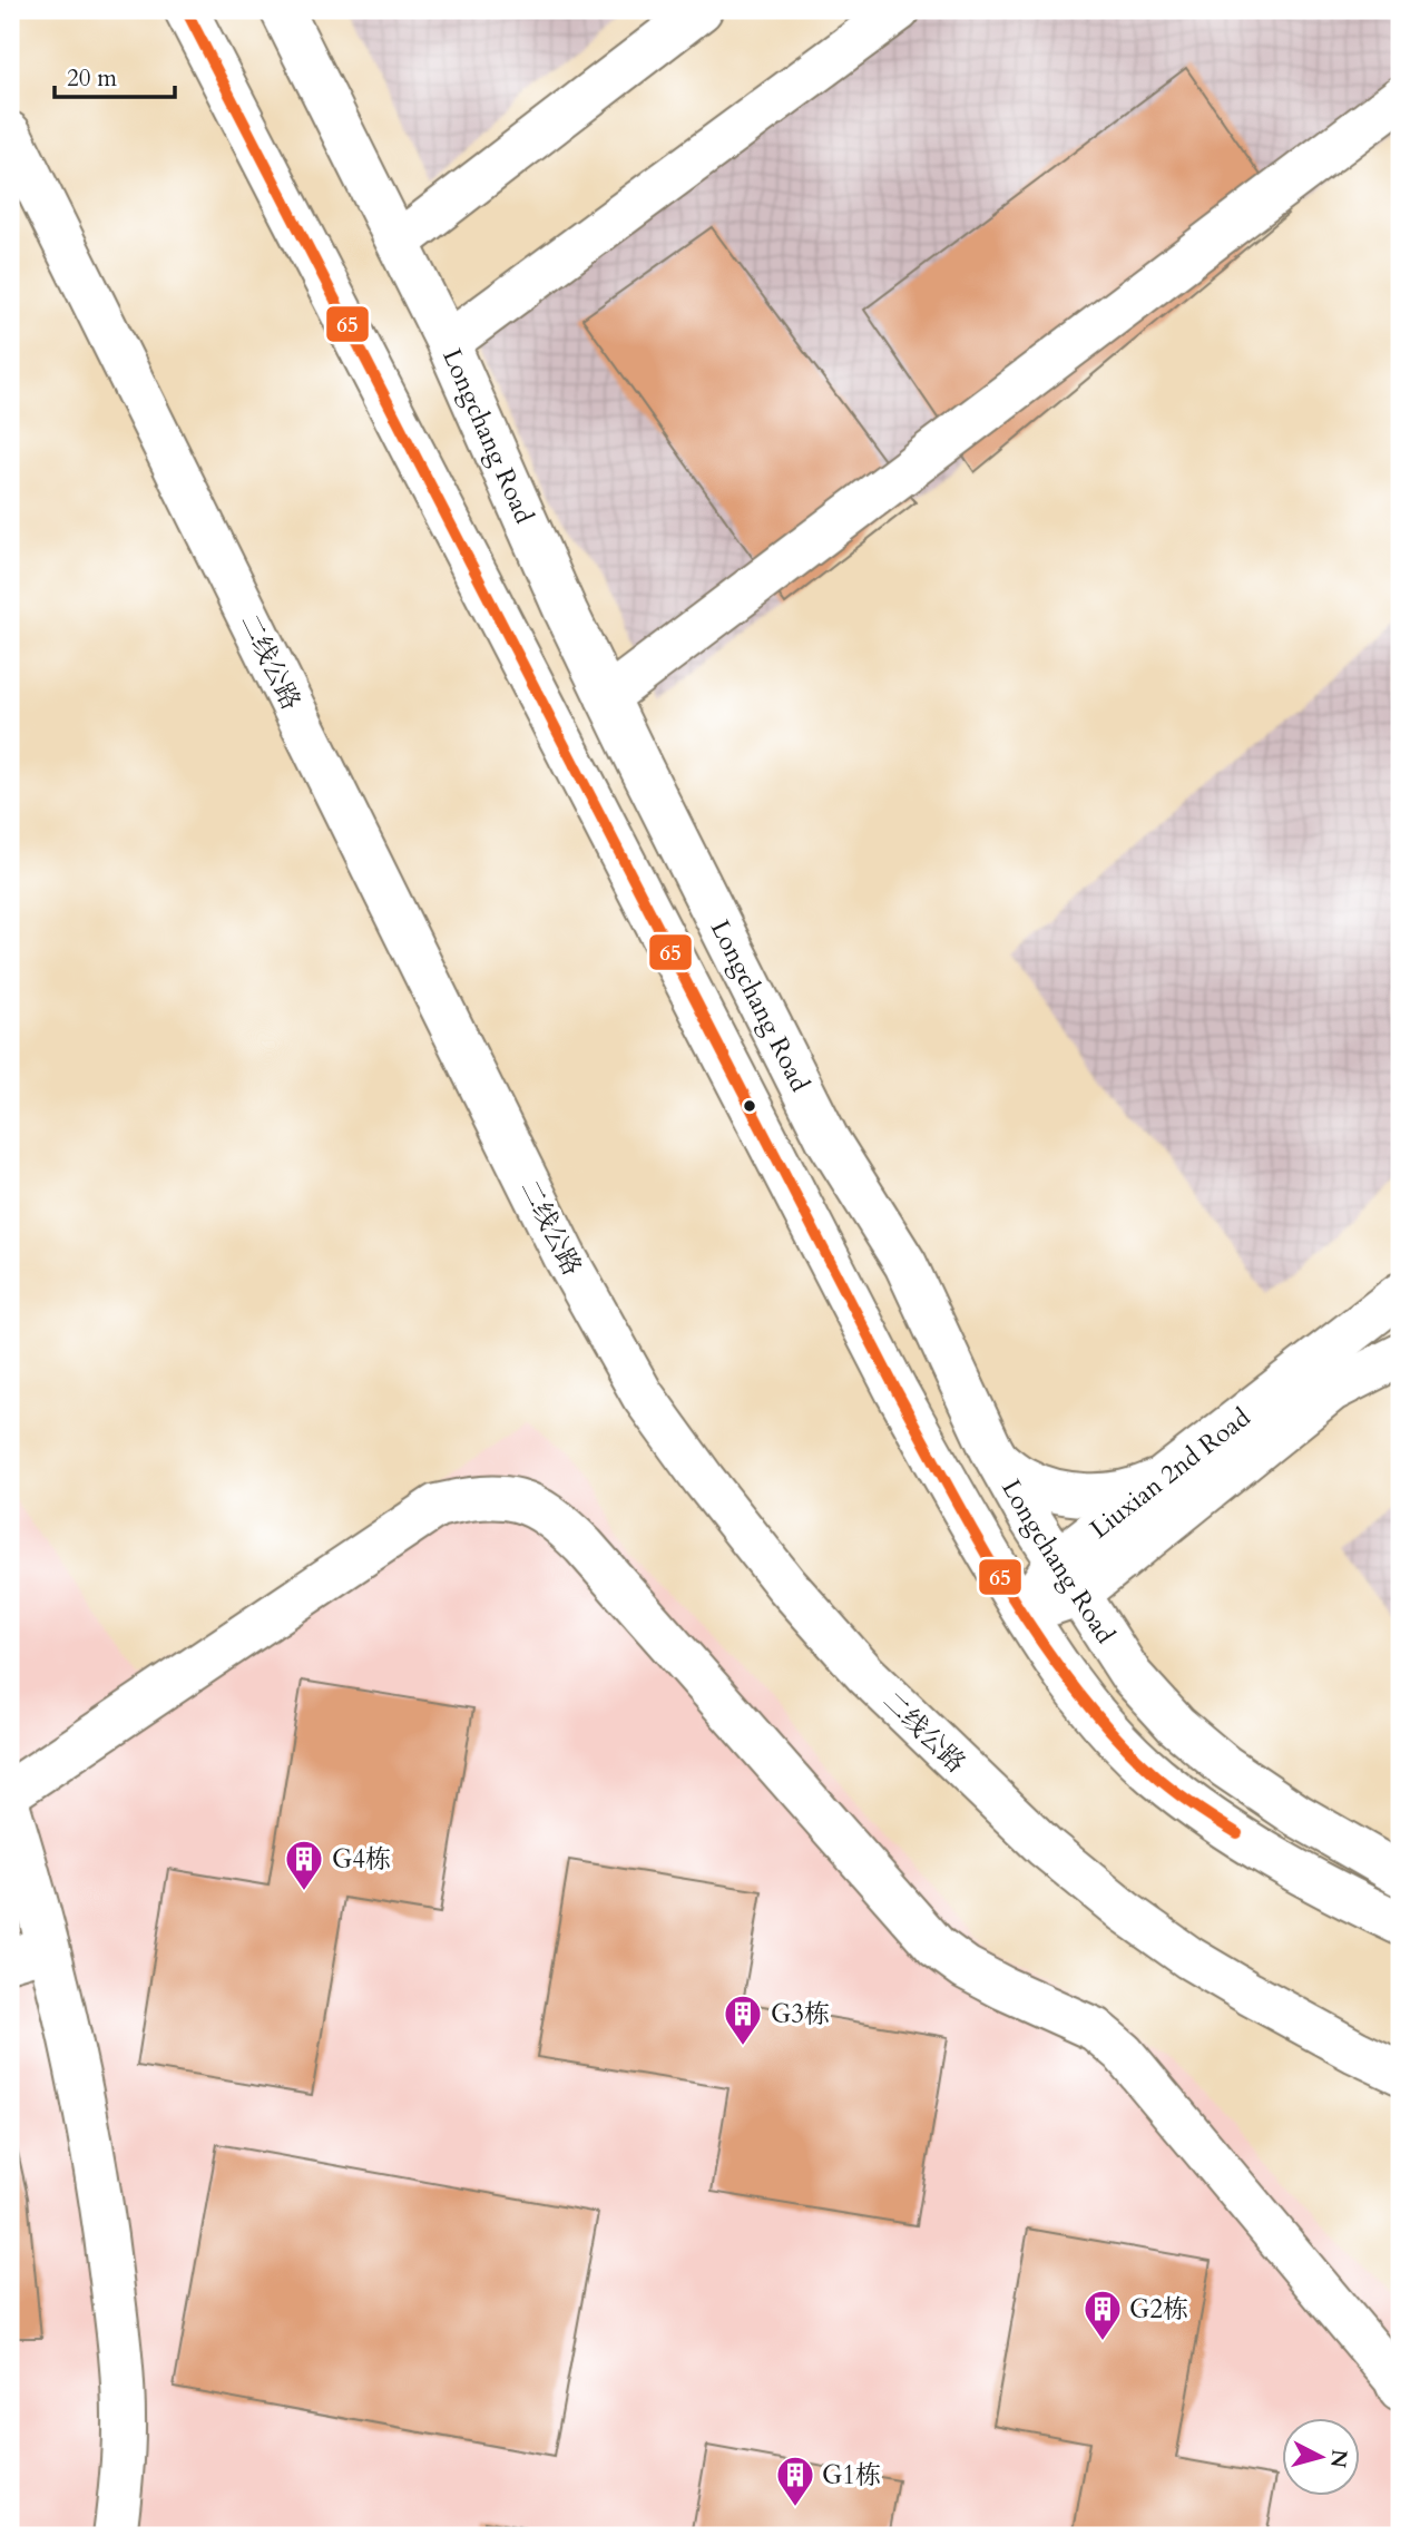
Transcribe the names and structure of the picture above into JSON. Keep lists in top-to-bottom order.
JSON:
{
  "streets": {
    "street": ["Longchang Road", "二线公路", "Liuxian 2nd Road"]
  },
  "crossings": [
    ["Longchang Road", "Liuxian 2nd Road"]
  ],
  "places": {
    "building": [
      "G4栋",
      "G3栋",
      "G2栋",
      "G1栋"
    ]
  },
  "lines": ["transit line 65"],
  "scale_bar": "20 m",
  "north": "right"
}
